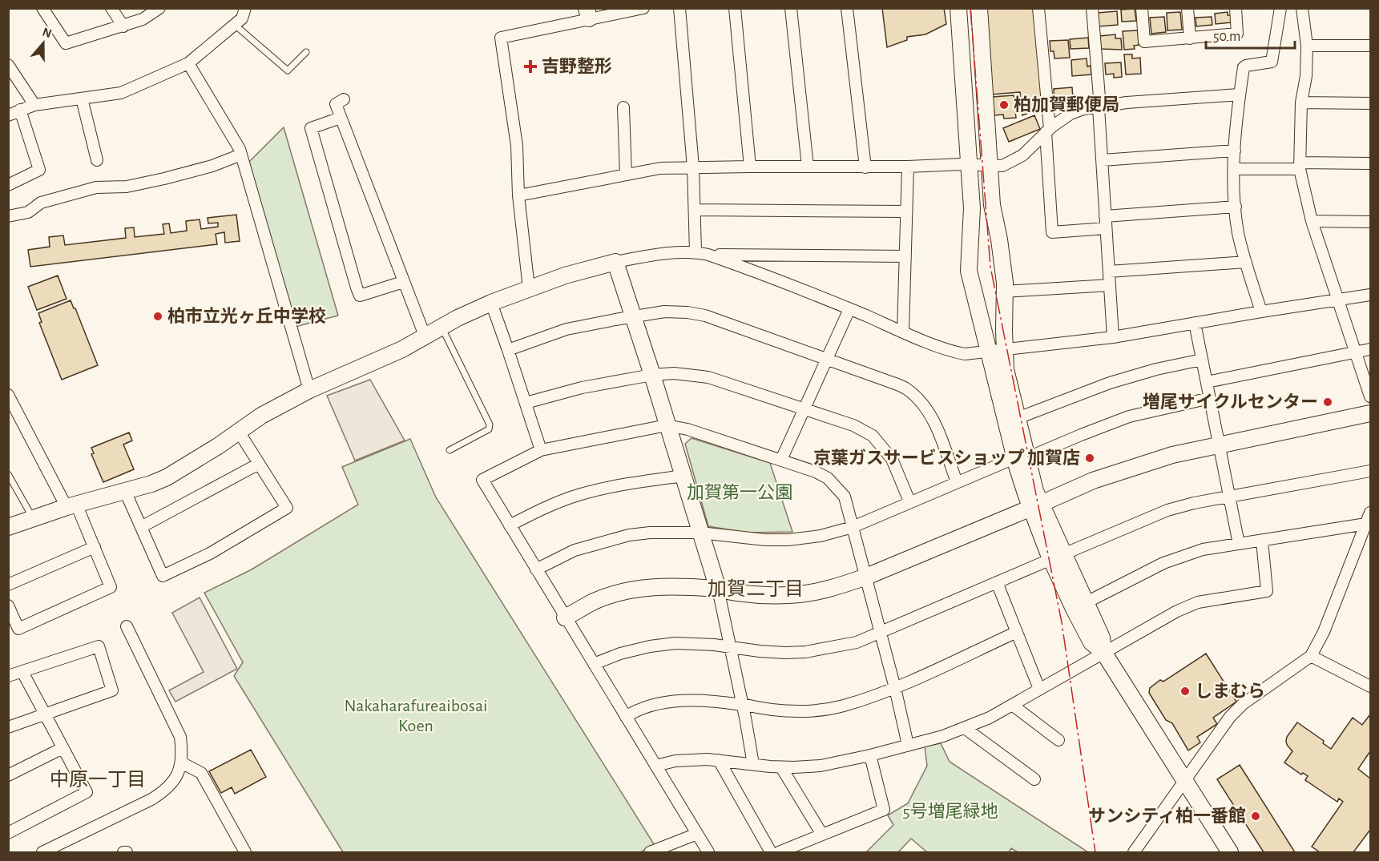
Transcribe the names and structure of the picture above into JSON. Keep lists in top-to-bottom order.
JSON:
{
  "districts": ["加賀二丁目", "中原一丁目"],
  "parks": ["加賀第一公園", "Nakaharafureaibosai Koen", "5号増尾緑地"],
  "places": {
    "health": ["吉野整形"],
    "other": [
      "柏加賀郵便局",
      "柏市立光ヶ丘中学校",
      "増尾サイクルセンター",
      "京葉ガスサービスショップ 加賀店",
      "しまむら",
      "サンシティ柏一番館"
    ]
  },
  "scale_bar": "50 m",
  "north": "top"
}
